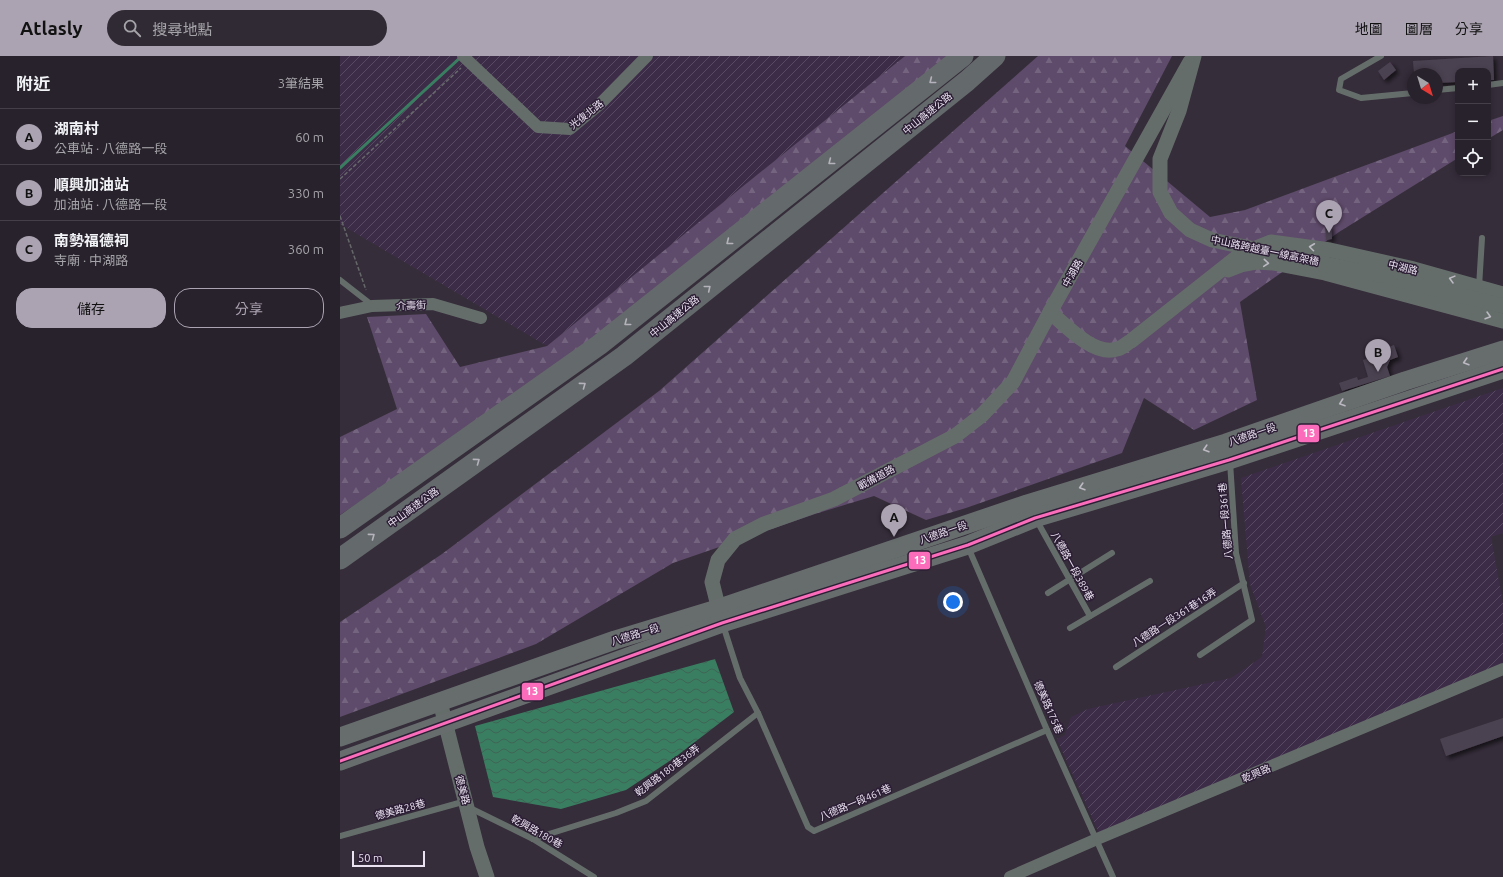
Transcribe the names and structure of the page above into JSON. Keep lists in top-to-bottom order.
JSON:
{
  "streets": {
    "highway": ["中山高速公路"],
    "main road": ["八德路一段"],
    "street": [
      "光復北路",
      "中山路跨越臺一線高架橋",
      "中湖路",
      "介壽街",
      "戰備道路",
      "乾興路",
      "德美路"
    ],
    "lane": [
      "八德路一段361巷",
      "八德路一段389巷",
      "八德路一段361巷16弄",
      "德美路175巷",
      "乾興路180巷36弄",
      "八德路一段461巷",
      "德美路28巷",
      "乾興路180巷"
    ]
  },
  "crossings": [
    ["中山路跨越臺一線高架橋", "中湖路"],
    ["中湖路", "戰備道路"],
    ["八德路一段", "戰備道路"],
    ["八德路一段", "八德路一段361巷"],
    ["八德路一段", "八德路一段389巷"],
    ["八德路一段", "德美路175巷"],
    ["八德路一段", "德美路"],
    ["八德路一段", "八德路一段461巷"],
    ["戰備道路", "八德路一段461巷"],
    ["八德路一段361巷", "八德路一段361巷16弄"],
    ["德美路175巷", "乾興路"],
    ["德美路175巷", "八德路一段461巷"],
    ["乾興路180巷36弄", "八德路一段461巷"],
    ["乾興路180巷36弄", "乾興路180巷"],
    ["德美路", "德美路28巷"],
    ["德美路", "乾興路180巷"],
    ["德美路28巷", "乾興路180巷"]
  ],
  "lines": ["transit line 13"],
  "scale_bar": "50 m",
  "north": "bottom right",
  "page": {
    "header": "Atlasly",
    "search": "搜尋地點",
    "nav": ["地圖", "圖層", "分享"],
    "heading": ["附近", "3筆結果"],
    "map_buttons": ["+", "−"],
    "list": [
      {
        "mark": "A",
        "name": "湖南村",
        "note": "公車站 · 八德路一段",
        "value": "60 m"
      },
      {
        "mark": "B",
        "name": "順興加油站",
        "note": "加油站 · 八德路一段",
        "value": "330 m"
      },
      {
        "mark": "C",
        "name": "南勢福德祠",
        "note": "寺廟 · 中湖路",
        "value": "360 m"
      }
    ],
    "pins": ["C", "B", "A"],
    "buttons": ["儲存", "分享"],
    "scale": "50 m"
  }
}
